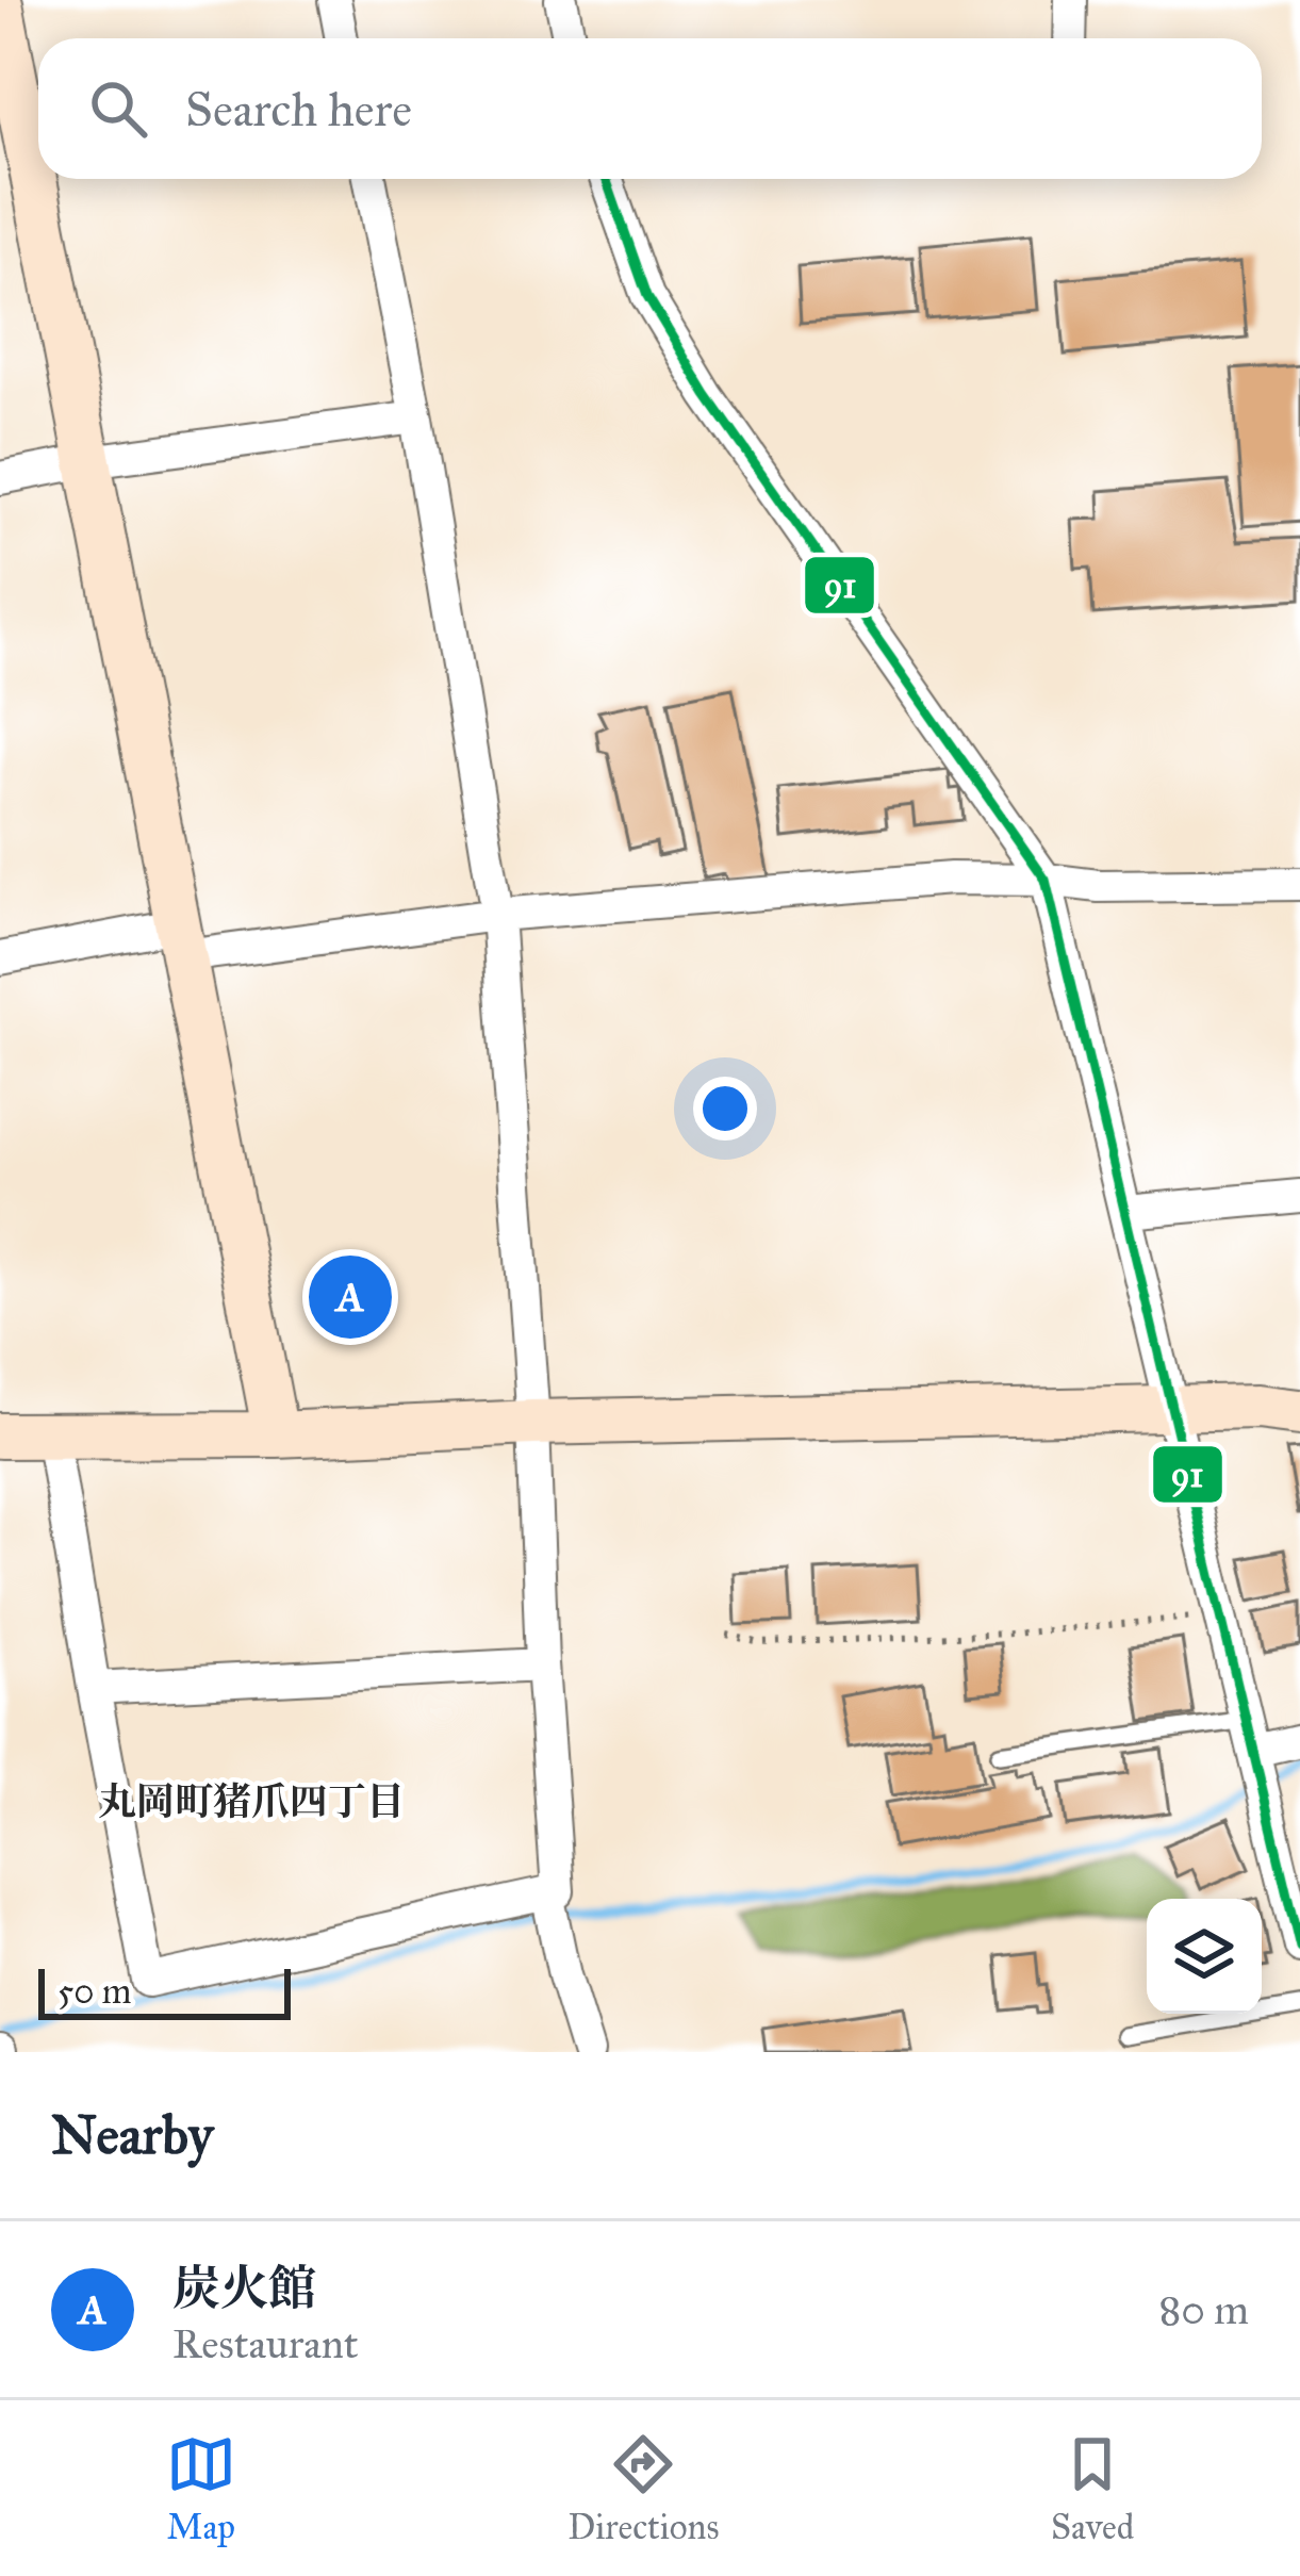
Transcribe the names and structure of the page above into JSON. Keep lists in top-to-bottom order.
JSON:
{
  "districts": ["丸岡町猪爪四丁目"],
  "lines": ["transit line 91"],
  "scale_bar": "50 m",
  "page": {
    "search": "Search here",
    "pins": "A",
    "scale": "50 m",
    "heading": "Nearby",
    "list": [
      {
        "mark": "A",
        "name": "炭火館",
        "note": "Restaurant",
        "value": "80 m"
      }
    ],
    "nav": ["Map", "Directions", "Saved"]
  }
}
